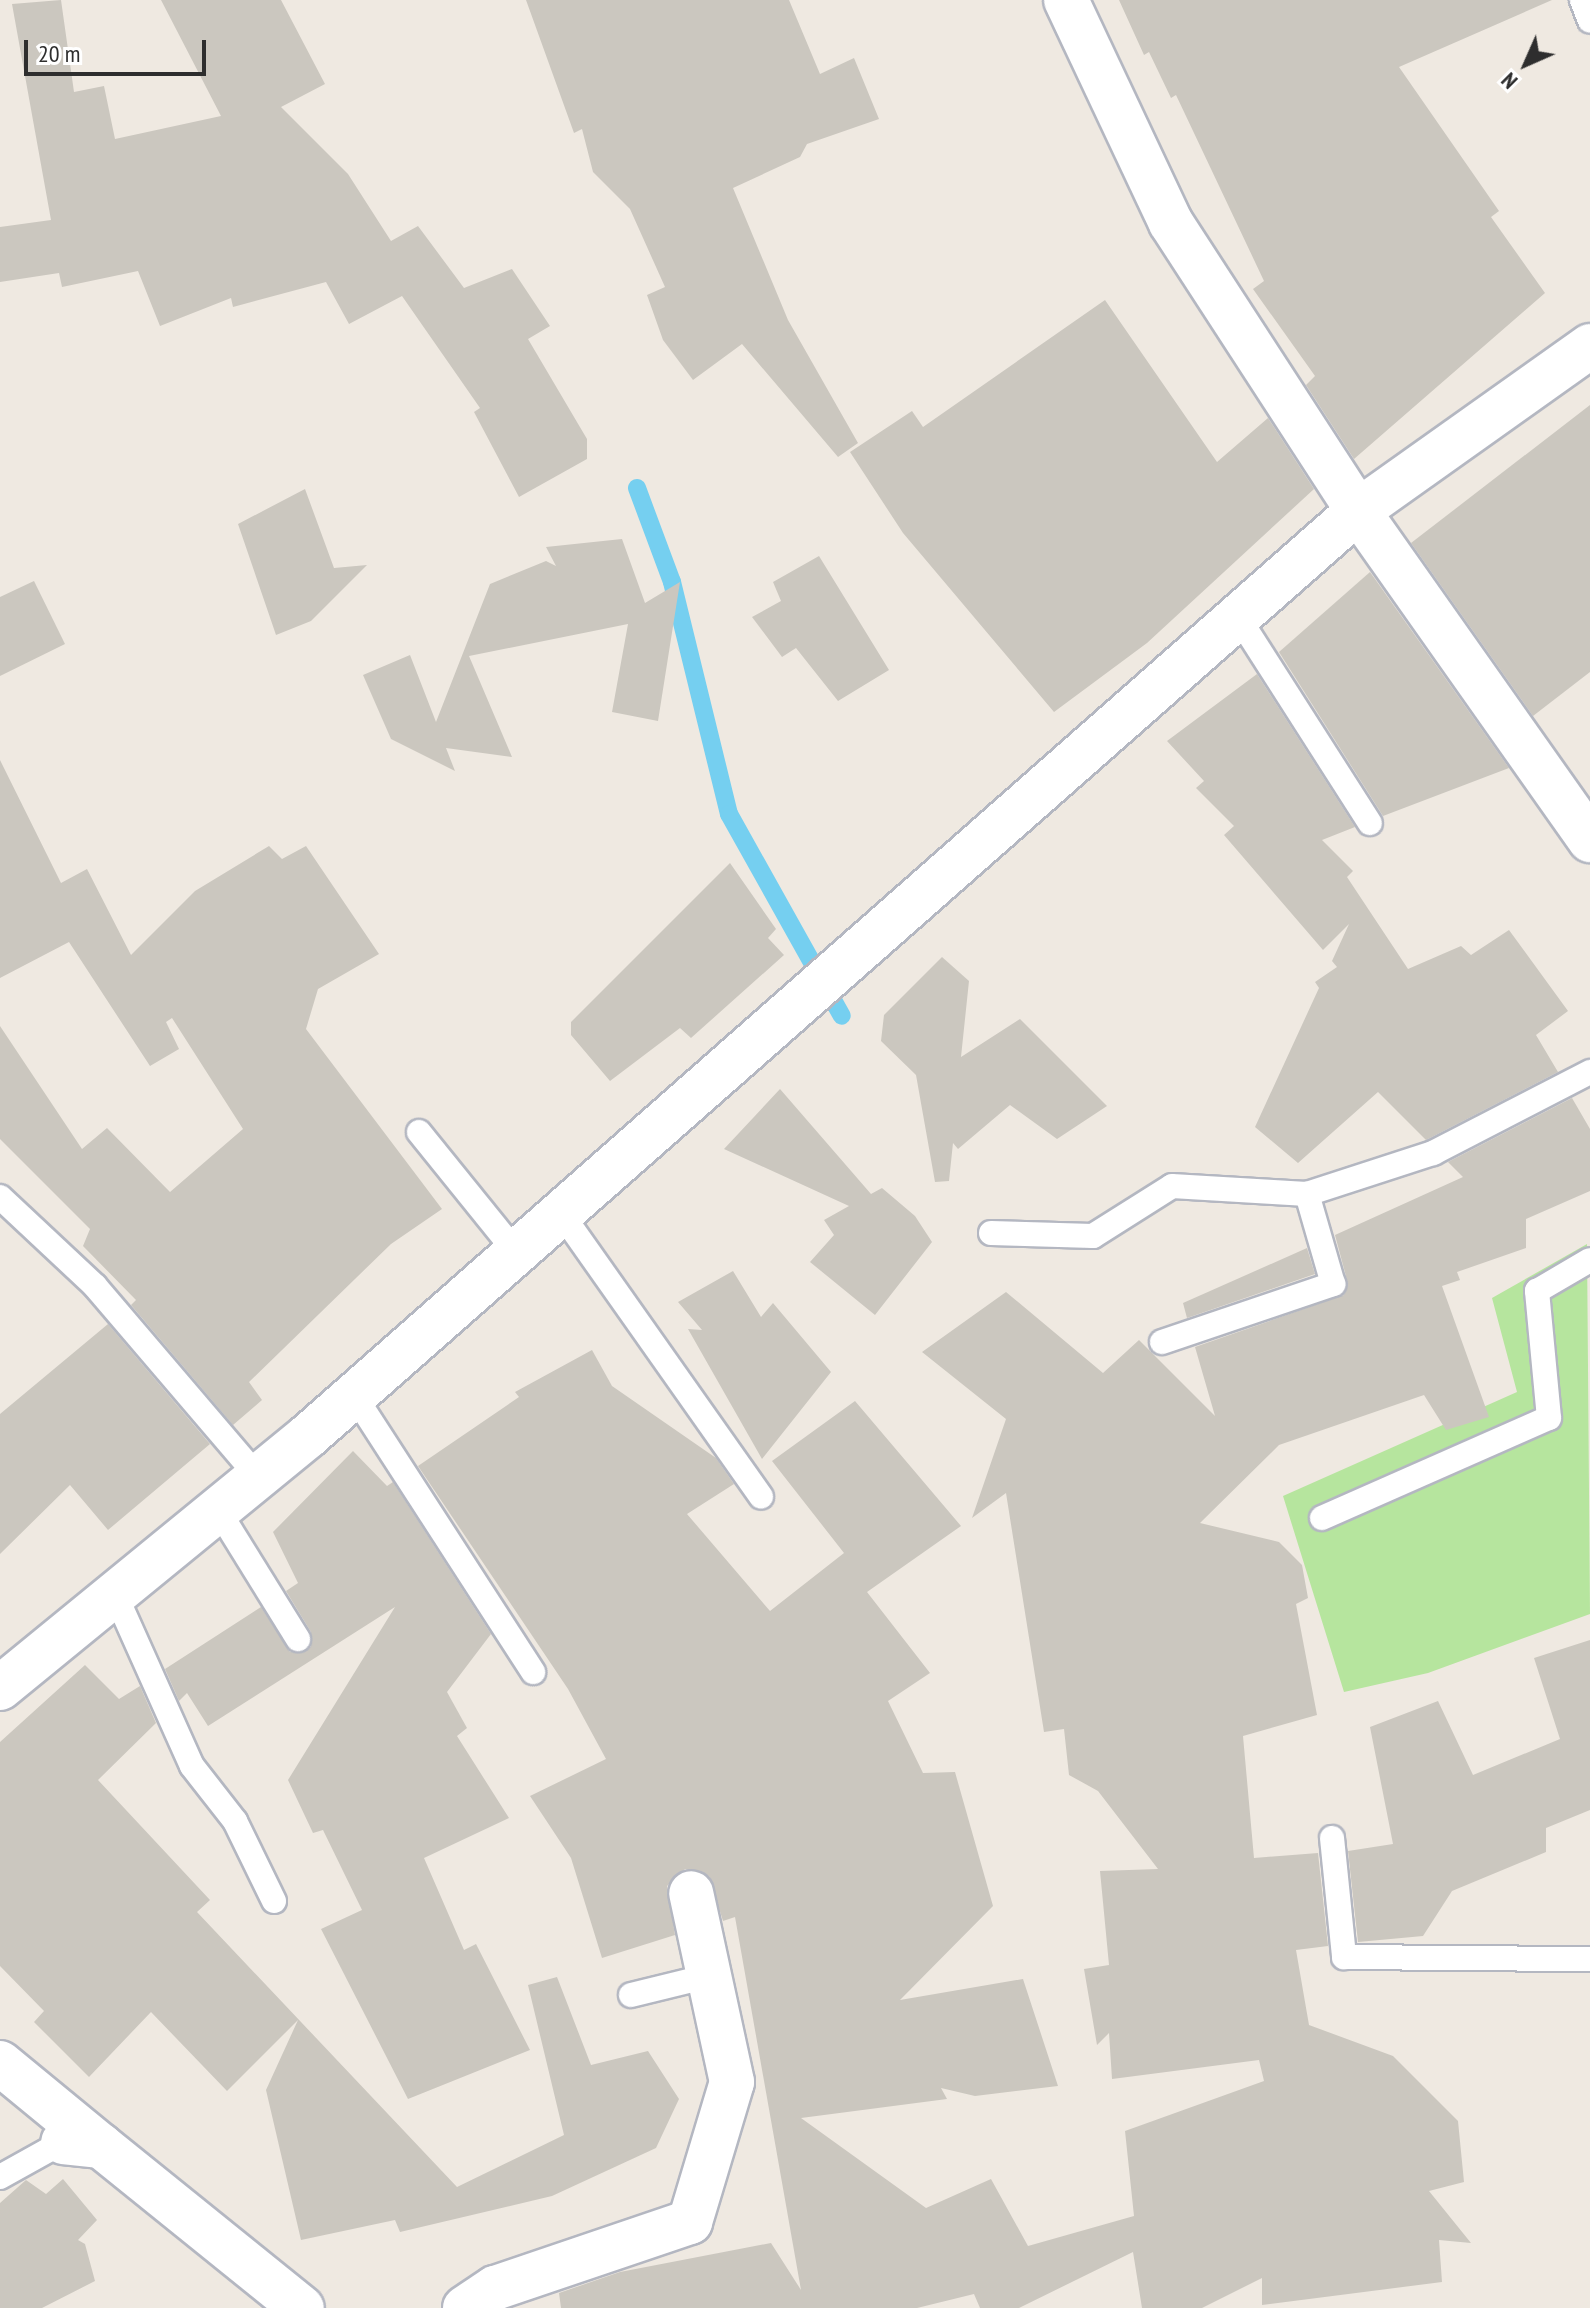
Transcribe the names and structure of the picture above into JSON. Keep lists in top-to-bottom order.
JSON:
{
  "scale_bar": "20 m",
  "north": "bottom left"
}
